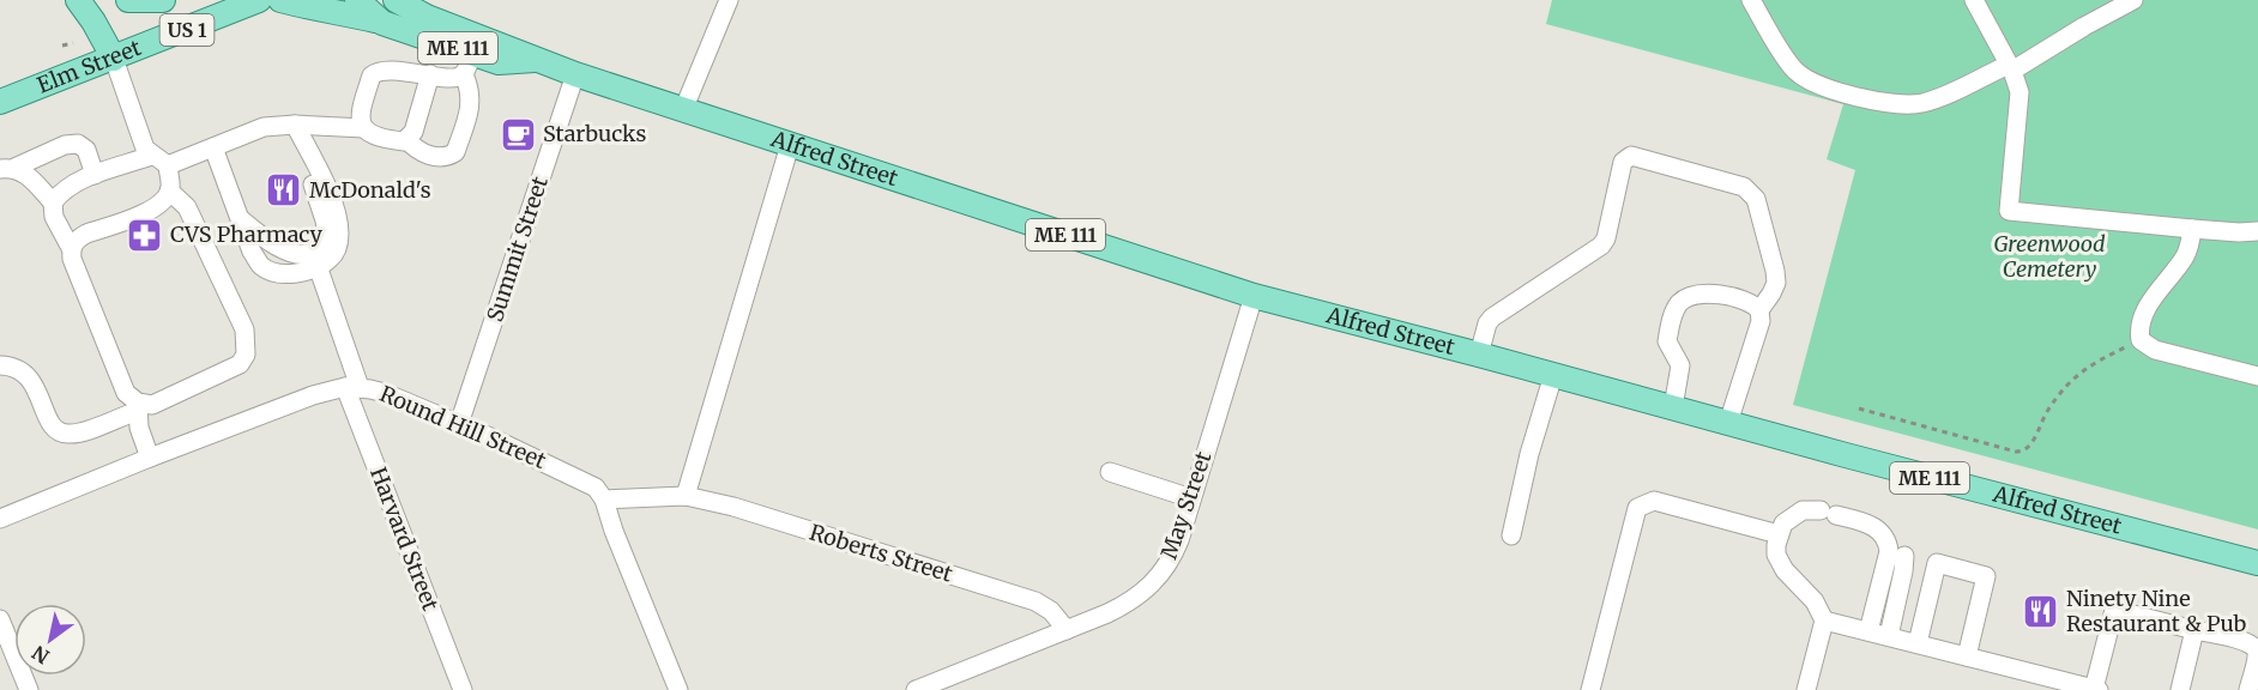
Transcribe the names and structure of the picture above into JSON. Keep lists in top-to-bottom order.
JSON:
{
  "streets": {
    "main road": [
      "US 1",
      "ME 111",
      "Elm Street",
      "Alfred Street"
    ],
    "street": [
      "Summit Street",
      "Round Hill Street",
      "May Street",
      "Harvard Street",
      "Roberts Street"
    ]
  },
  "crossings": [
    ["Alfred Street", "Summit Street"],
    ["Alfred Street", "May Street"],
    ["Summit Street", "Round Hill Street"],
    ["Round Hill Street", "Harvard Street"],
    ["Round Hill Street", "Roberts Street"],
    ["May Street", "Roberts Street"]
  ],
  "parks": ["Greenwood Cemetery"],
  "places": {
    "cafe": ["Starbucks"],
    "restaurant": ["McDonald's", "Ninety Nine Restaurant & Pub"],
    "pharmacy": ["CVS Pharmacy"]
  },
  "north": "bottom left"
}
